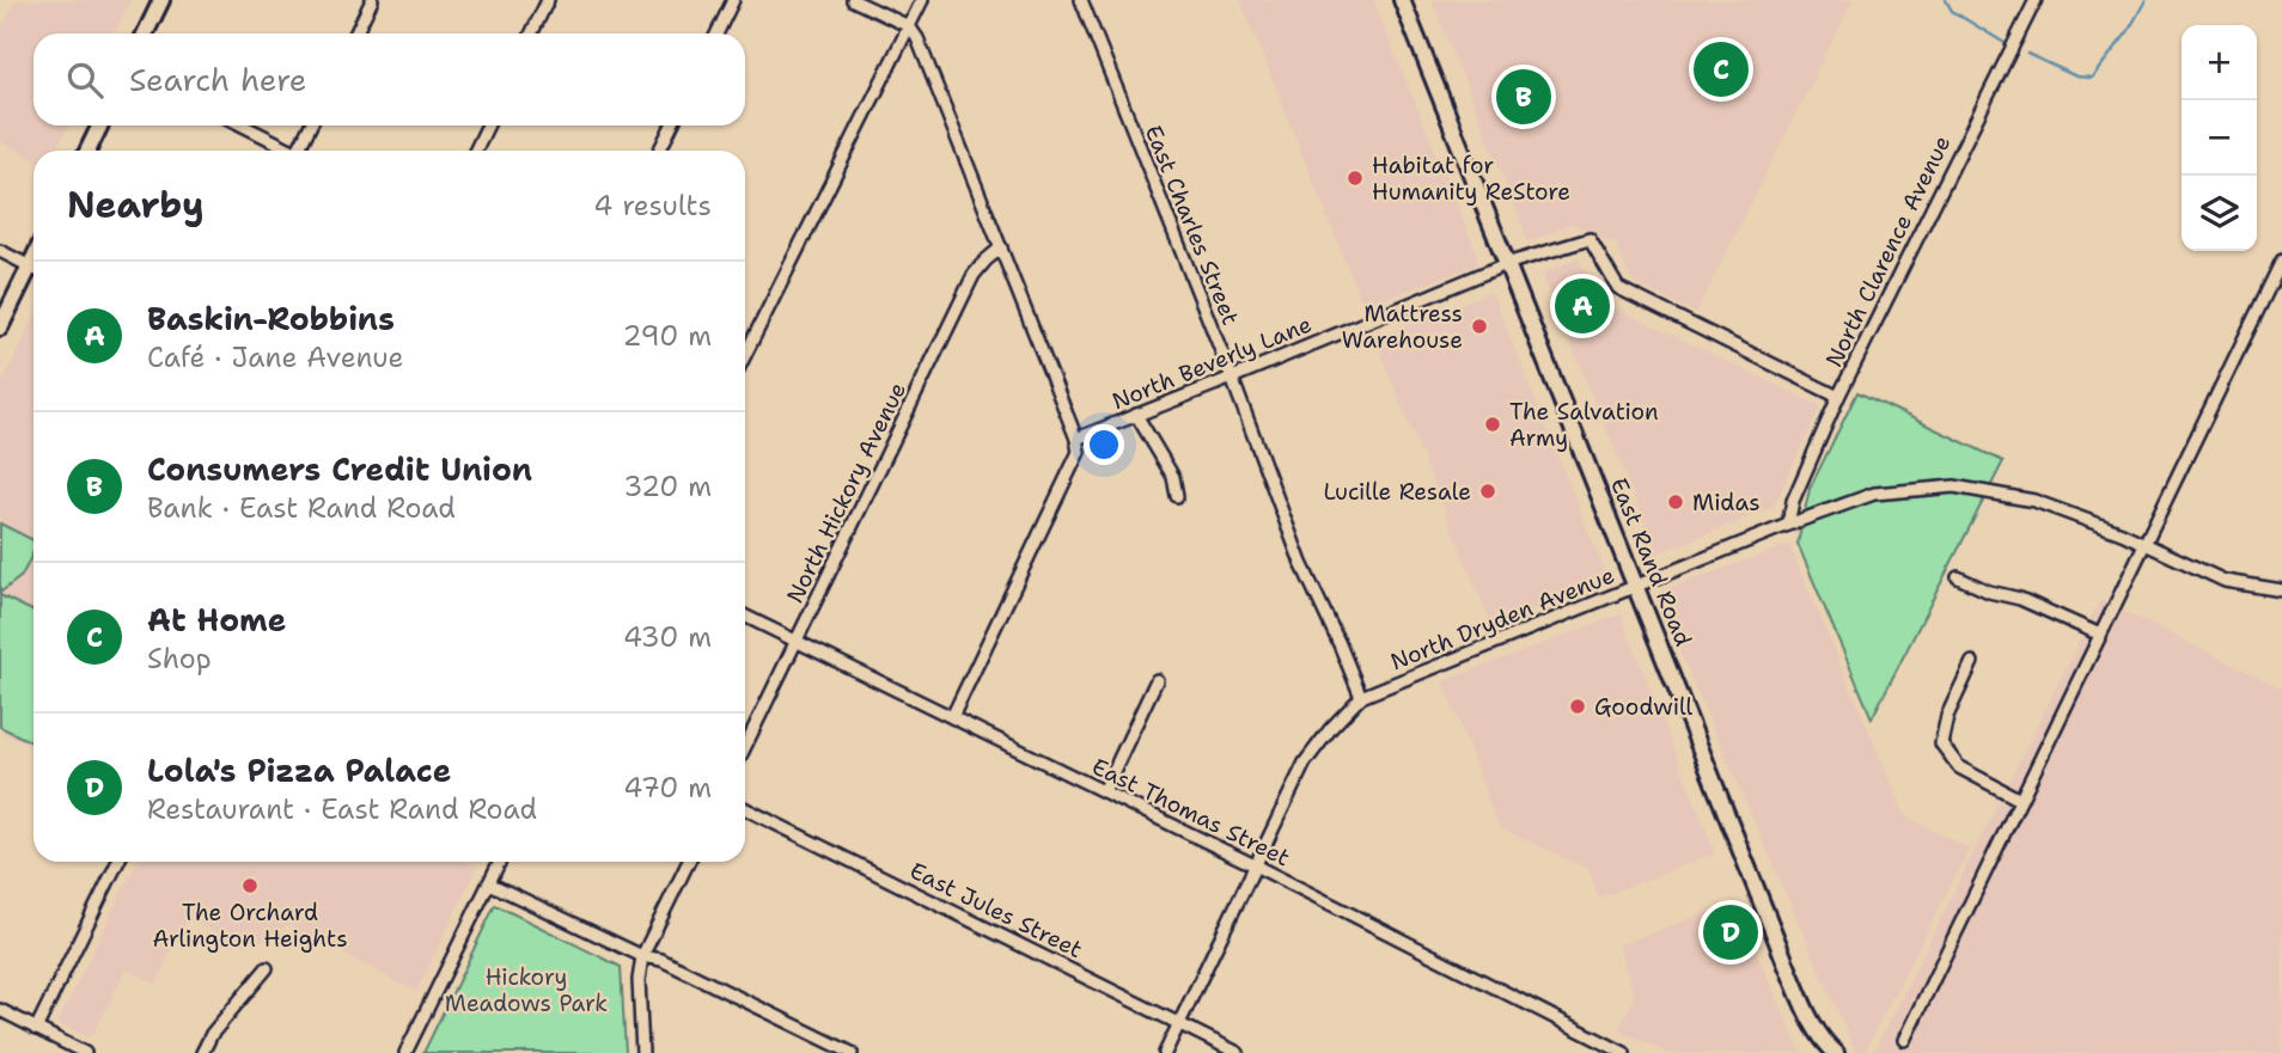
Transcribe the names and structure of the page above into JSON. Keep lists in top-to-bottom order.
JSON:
{
  "streets": {
    "main road": ["East Rand Road"],
    "street": [
      "East Charles Street",
      "North Clarence Avenue",
      "North Beverly Lane",
      "North Hickory Avenue",
      "North Dryden Avenue",
      "East Thomas Street",
      "East Jules Street"
    ]
  },
  "crossings": [
    ["East Charles Street", "North Beverly Lane"],
    ["East Charles Street", "North Dryden Avenue"],
    ["North Clarence Avenue", "North Beverly Lane"],
    ["North Clarence Avenue", "North Dryden Avenue"],
    ["North Beverly Lane", "East Rand Road"],
    ["North Hickory Avenue", "East Thomas Street"],
    ["East Rand Road", "North Dryden Avenue"],
    ["North Dryden Avenue", "East Thomas Street"],
    ["North Dryden Avenue", "East Jules Street"]
  ],
  "parks": ["Hickory Meadows Park"],
  "places": [
    "Habitat for Humanity ReStore",
    "Mattress Warehouse",
    "The Salvation Army",
    "Lucille Resale",
    "Midas",
    "Goodwill",
    "The Orchard Arlington Heights"
  ],
  "page": {
    "map_buttons": ["+", "−"],
    "search": "Search here",
    "pins": [
      "C",
      "B",
      "A",
      "D"
    ],
    "heading": ["Nearby", "4 results"],
    "list": [
      {
        "mark": "A",
        "name": "Baskin-Robbins",
        "note": "Café · Jane Avenue",
        "value": "290 m"
      },
      {
        "mark": "B",
        "name": "Consumers Credit Union",
        "note": "Bank · East Rand Road",
        "value": "320 m"
      },
      {
        "mark": "C",
        "name": "At Home",
        "note": "Shop",
        "value": "430 m"
      },
      {
        "mark": "D",
        "name": "Lola's Pizza Palace",
        "note": "Restaurant · East Rand Road",
        "value": "470 m"
      }
    ]
  }
}
